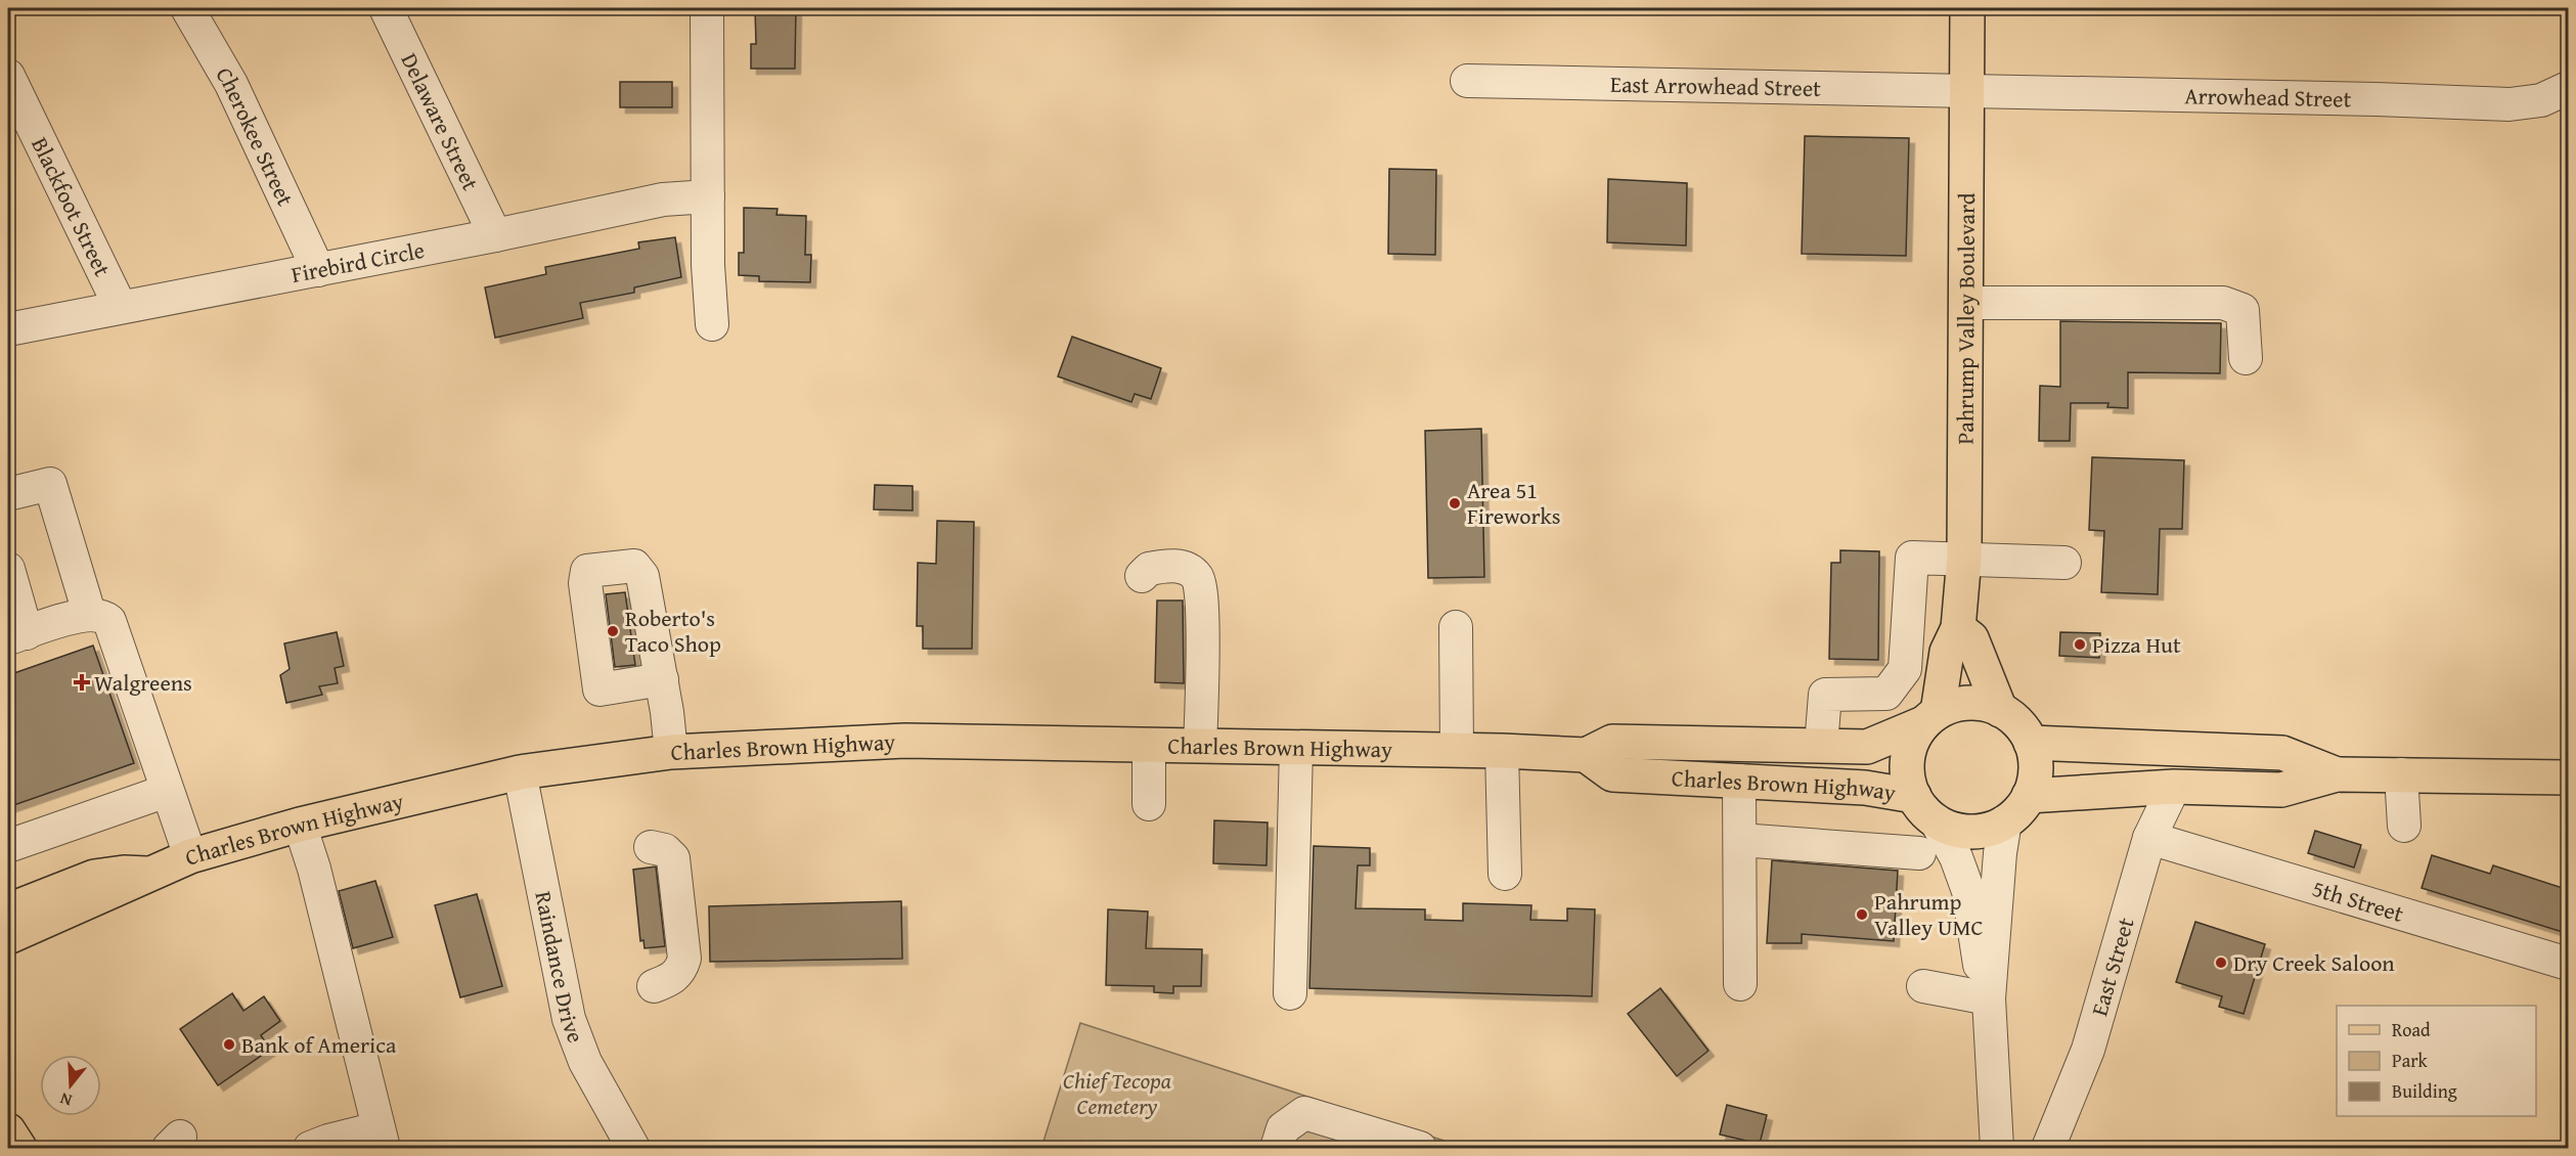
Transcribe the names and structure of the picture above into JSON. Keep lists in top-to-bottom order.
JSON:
{
  "streets": {
    "main road": ["Pahrump Valley Boulevard", "Charles Brown Highway"],
    "street": [
      "East Arrowhead Street",
      "Arrowhead Street",
      "Delaware Street",
      "Cherokee Street",
      "Blackfoot Street",
      "Firebird Circle",
      "5th Street",
      "Raindance Drive",
      "East Street"
    ]
  },
  "crossings": [
    ["East Arrowhead Street", "Arrowhead Street"],
    ["East Arrowhead Street", "Pahrump Valley Boulevard"],
    ["Arrowhead Street", "Pahrump Valley Boulevard"],
    ["Delaware Street", "Firebird Circle"],
    ["Cherokee Street", "Firebird Circle"],
    ["Blackfoot Street", "Firebird Circle"],
    ["Pahrump Valley Boulevard", "Charles Brown Highway"],
    ["Charles Brown Highway", "Raindance Drive"],
    ["5th Street", "East Street"]
  ],
  "parks": ["Chief Tecopa Cemetery"],
  "places": {
    "other": [
      "Area 51 Fireworks",
      "Roberto's Taco Shop",
      "Pizza Hut",
      "Pahrump Valley UMC",
      "Dry Creek Saloon",
      "Bank of America"
    ],
    "health": ["Walgreens"]
  },
  "legend": ["Road", "Park", "Building"],
  "north": "bottom"
}
